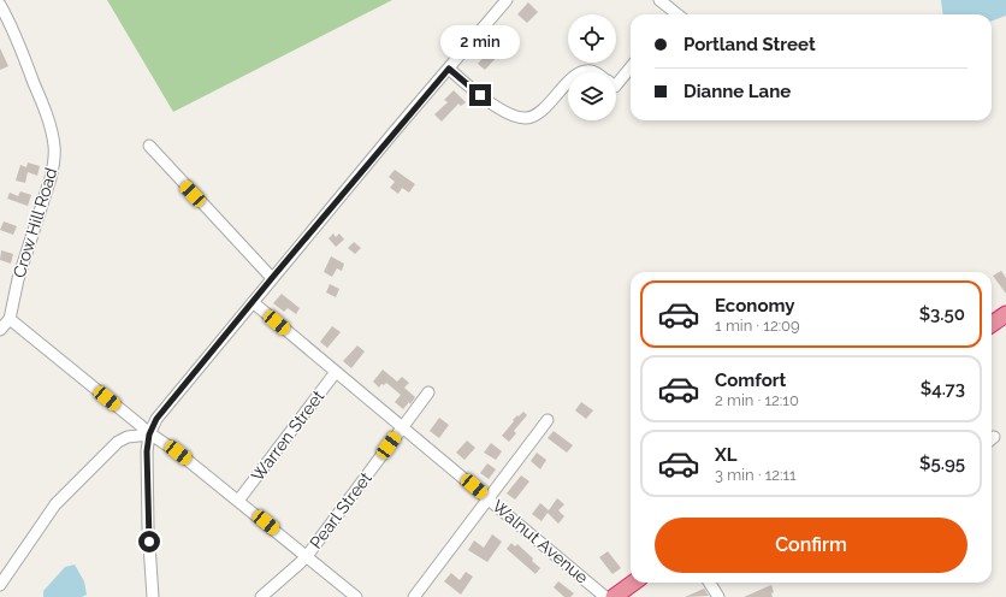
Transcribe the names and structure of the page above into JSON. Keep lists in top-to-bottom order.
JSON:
{
  "streets": {
    "street": [
      "Crow Hill Road",
      "Warren Street",
      "Pearl Street",
      "Walnut Avenue"
    ]
  },
  "crossings": [
    ["Warren Street", "Walnut Avenue"],
    ["Pearl Street", "Walnut Avenue"]
  ],
  "page": {
    "banner": ["Portland Street", "Dianne Lane"],
    "bubble": "2 min",
    "list": [
      {
        "name": "Economy",
        "note": "1 min · 12:09",
        "value": "$3.50"
      },
      {
        "name": "Comfort",
        "note": "2 min · 12:10",
        "value": "$4.73"
      },
      {
        "name": "XL",
        "note": "3 min · 12:11",
        "value": "$5.95"
      }
    ],
    "buttons": "Confirm"
  }
}
